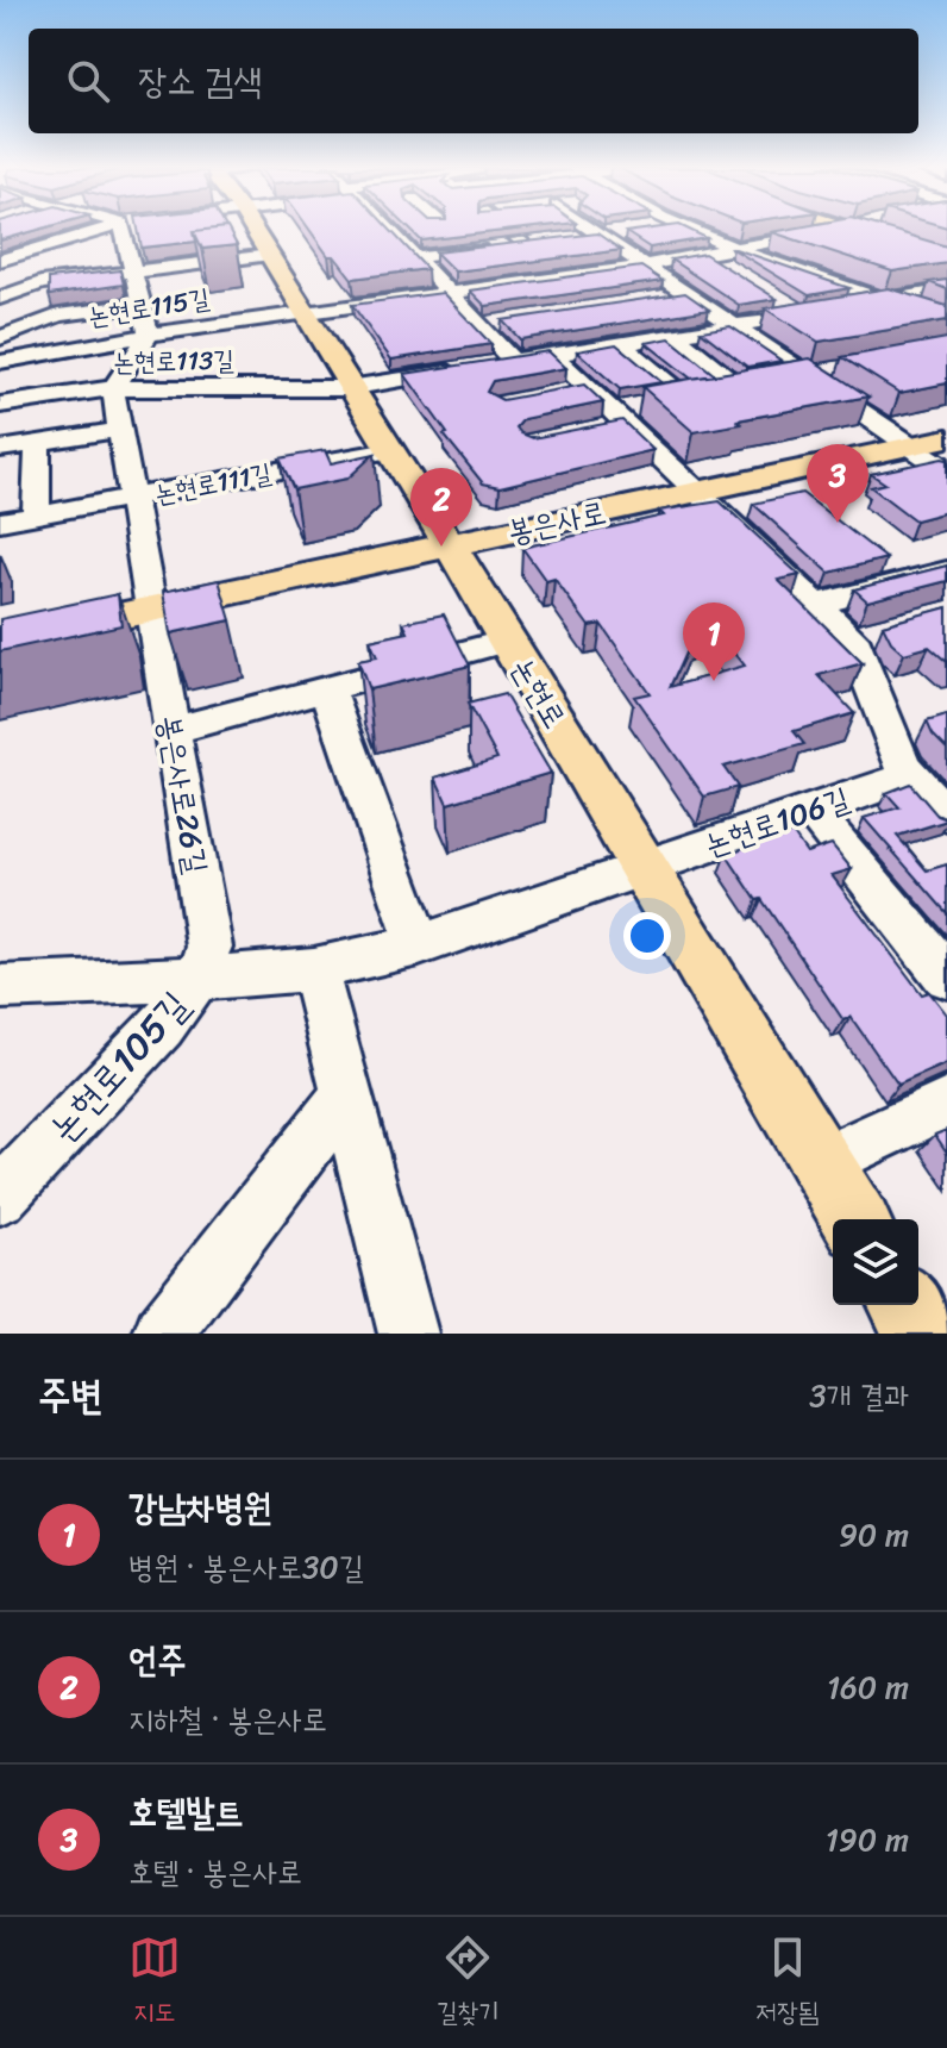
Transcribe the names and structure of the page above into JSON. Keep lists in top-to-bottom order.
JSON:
{
  "streets": {
    "main road": ["봉은사로", "논현로"],
    "street": [
      "논현로115길",
      "논현로113길",
      "논현로111길",
      "봉은사로26길",
      "논현로106길",
      "논현로105길"
    ]
  },
  "crossings": [
    ["논현로115길", "논현로"],
    ["논현로113길", "논현로"],
    ["논현로113길", "봉은사로26길"],
    ["논현로111길", "논현로"],
    ["논현로111길", "봉은사로26길"],
    ["봉은사로", "논현로"],
    ["봉은사로", "봉은사로26길"],
    ["논현로", "논현로106길"],
    ["논현로", "논현로105길"],
    ["봉은사로26길", "논현로105길"],
    ["논현로106길", "논현로105길"]
  ],
  "page": {
    "search": "장소 검색",
    "pins": ["3", "2", "1"],
    "heading": ["주변", "3개 결과"],
    "list": [
      {
        "mark": "1",
        "name": "강남차병원",
        "note": "병원 · 봉은사로30길",
        "value": "90 m"
      },
      {
        "mark": "2",
        "name": "언주",
        "note": "지하철 · 봉은사로",
        "value": "160 m"
      },
      {
        "mark": "3",
        "name": "호텔발트",
        "note": "호텔 · 봉은사로",
        "value": "190 m"
      }
    ],
    "nav": ["지도", "길찾기", "저장됨"]
  }
}
